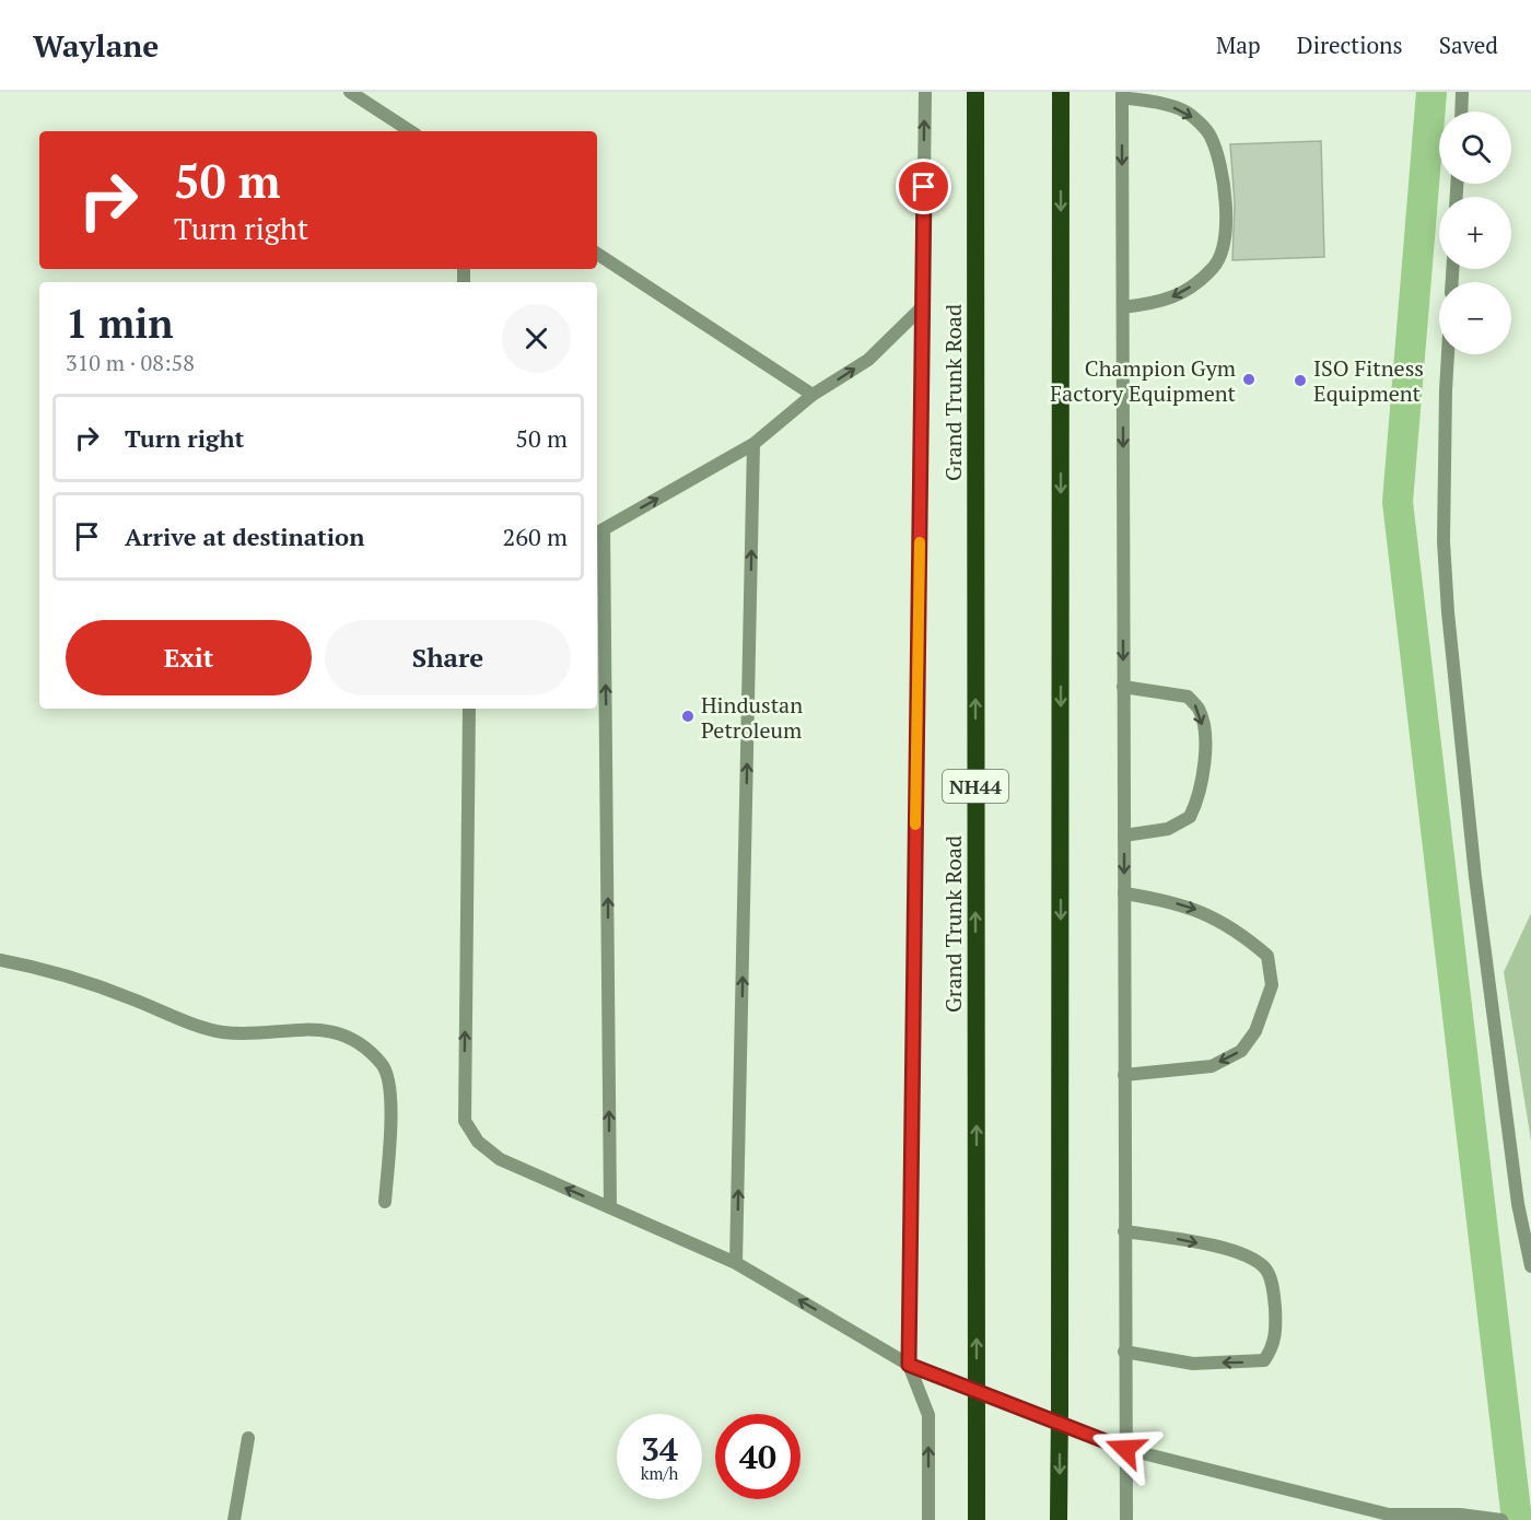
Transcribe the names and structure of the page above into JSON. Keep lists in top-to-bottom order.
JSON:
{
  "streets": {
    "highway": ["Grand Trunk Road", "NH44"]
  },
  "places": ["Champion Gym Factory Equipment", "ISO Fitness Equipment", "Hindustan Petroleum"],
  "page": {
    "header": "Waylane",
    "nav": ["Map", "Directions", "Saved"],
    "map_buttons": ["+", "−"],
    "turn": ["50 m", "Turn right"],
    "heading": ["1 min", "310 m · 08:58"],
    "list": [
      {
        "name": "Turn right",
        "value": "50 m"
      },
      {
        "name": "Arrive at destination",
        "value": "260 m"
      }
    ],
    "buttons": ["Exit", "Share"],
    "speed": "34 km/h",
    "limit": "40"
  }
}
